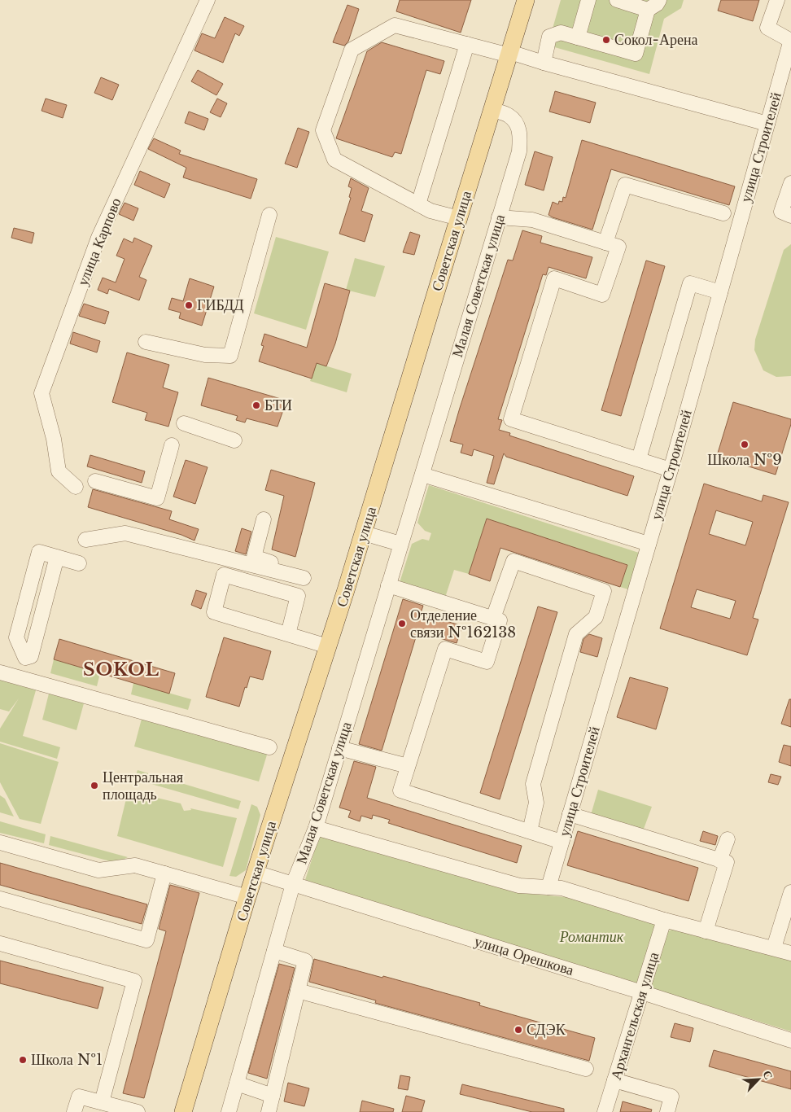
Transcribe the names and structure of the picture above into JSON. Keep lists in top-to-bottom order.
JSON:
{
  "streets": {
    "main road": ["Советская улица"],
    "street": [
      "улица Строителей",
      "улица Карпово",
      "Малая Советская улица",
      "улица Орешкова",
      "Архангельская улица"
    ]
  },
  "crossings": [
    ["Советская улица", "Малая Советская улица"],
    ["Советская улица", "улица Орешкова"],
    ["Малая Советская улица", "улица Орешкова"],
    ["улица Орешкова", "Архангельская улица"]
  ],
  "districts": ["SOKOL"],
  "parks": ["Романтик"],
  "places": [
    "Сокол-Арена",
    "ГИБДД",
    "БТИ",
    "Школа №9",
    "Отделение связи №162138",
    "Центральная площадь",
    "СДЭК",
    "Школа №1"
  ],
  "north": "top right"
}
